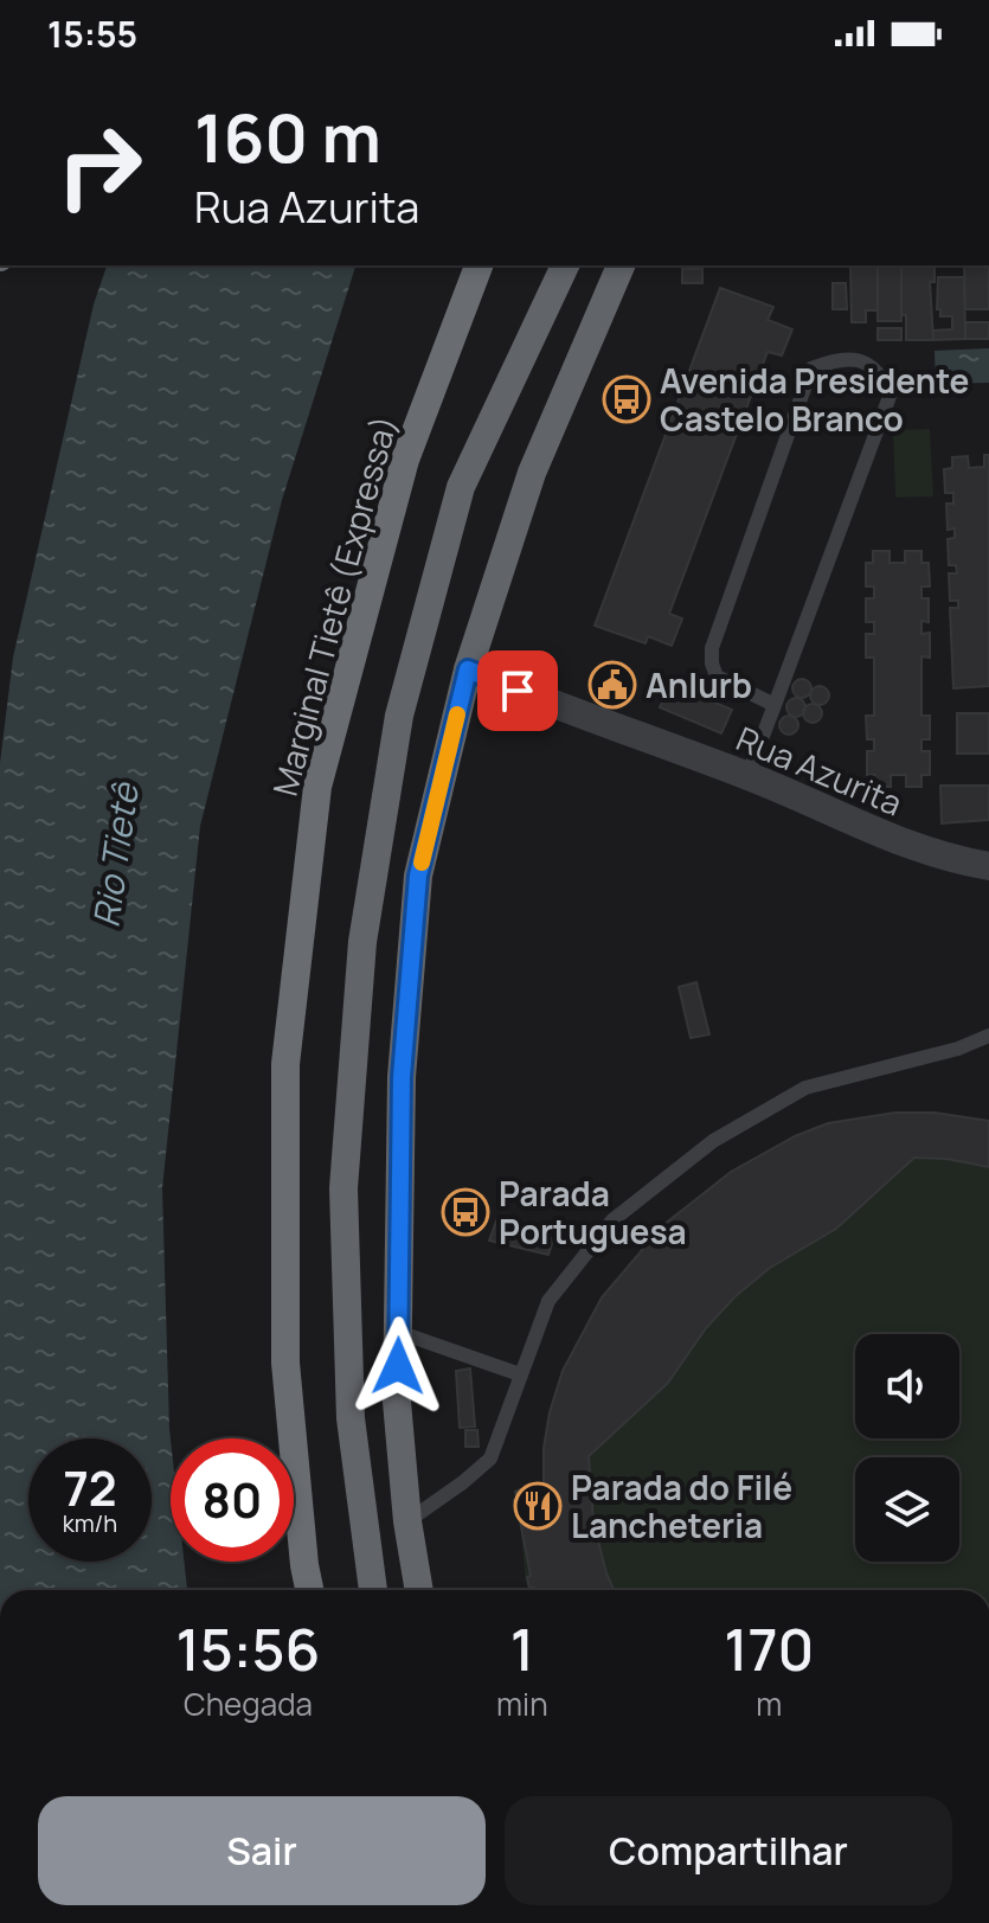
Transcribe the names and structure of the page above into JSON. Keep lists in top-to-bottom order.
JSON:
{
  "streets": {
    "highway": ["Marginal Tietê (Expressa)"],
    "street": ["Rua Azurita"]
  },
  "water": ["Rio Tietê"],
  "places": {
    "bus stop": ["Avenida Presidente Castelo Branco", "Parada Portuguesa"],
    "public building": ["Anlurb"],
    "restaurant": ["Parada do Filé Lancheteria"]
  },
  "page": {
    "status": "15:55",
    "turn": ["160 m", "Rua Azurita"],
    "speed": "72 km/h",
    "limit": "80",
    "eta": [
      "15:56",
      "Chegada",
      "1",
      "min",
      "170",
      "m"
    ],
    "buttons": ["Sair", "Compartilhar"]
  }
}
